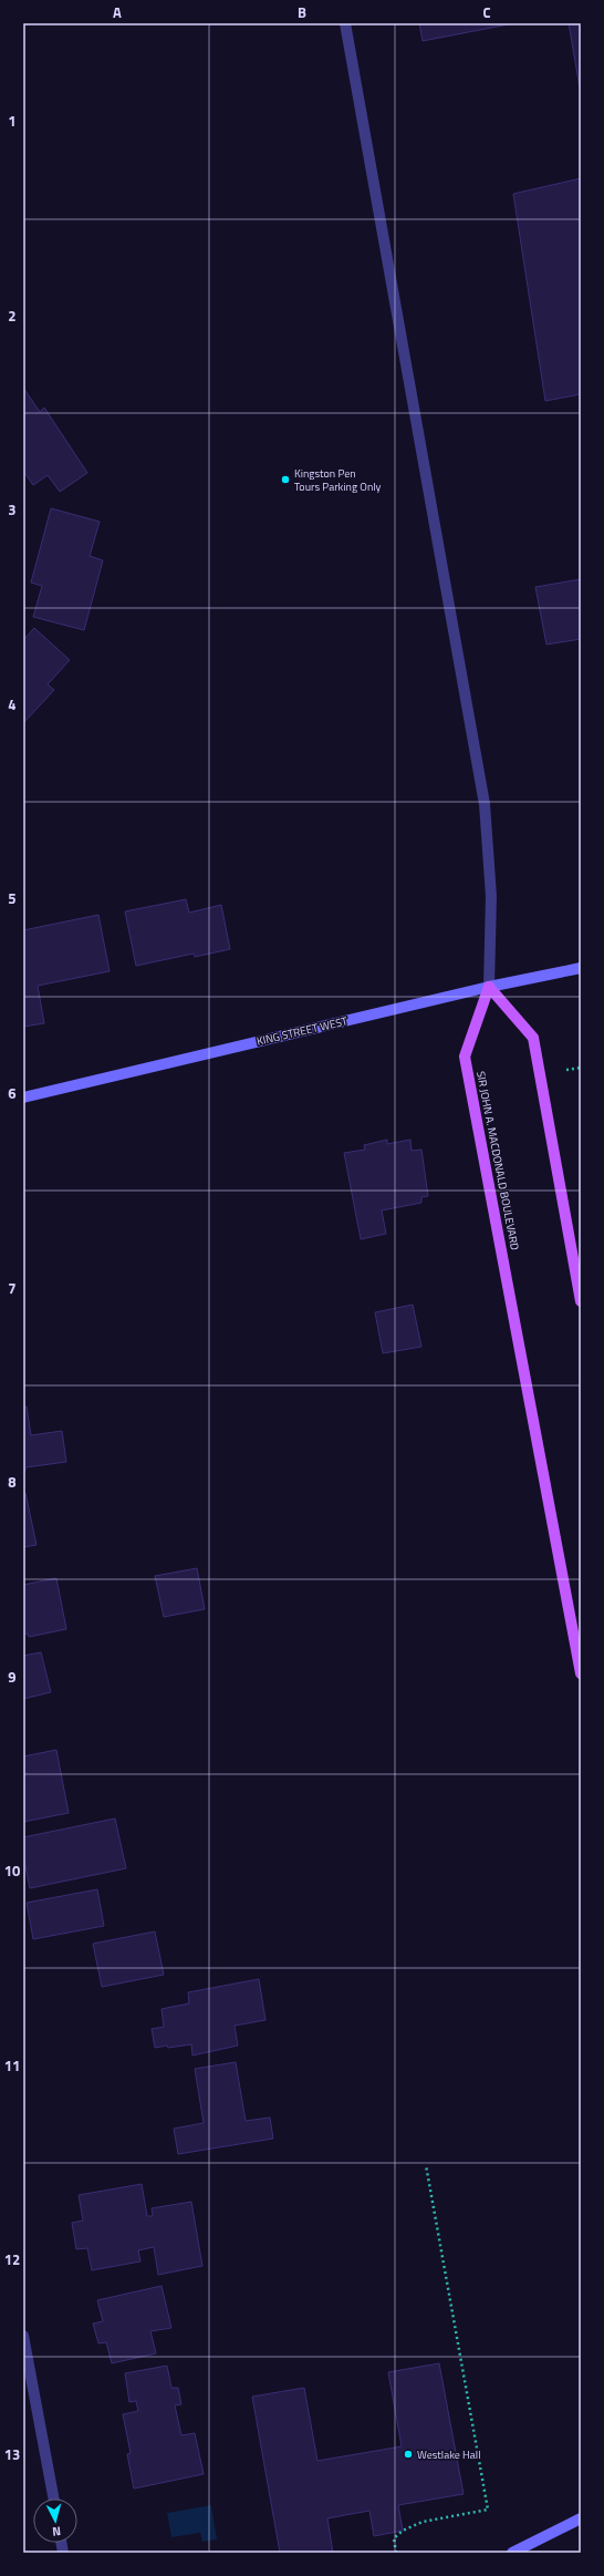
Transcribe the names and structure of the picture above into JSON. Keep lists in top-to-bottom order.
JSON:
{
  "streets": {
    "main road": ["KING STREET WEST", "SIR JOHN A. MACDONALD BOULEVARD"]
  },
  "crossings": [
    ["KING STREET WEST", "SIR JOHN A. MACDONALD BOULEVARD"]
  ],
  "places": ["Kingston Pen Tours Parking Only", "Westlake Hall"],
  "north": "bottom",
  "grid": {
    "columns": ["A", "B", "C"],
    "rows": [
      "1",
      "2",
      "3",
      "4",
      "5",
      "6",
      "7",
      "8",
      "9",
      "10",
      "11",
      "12",
      "13"
    ]
  }
}
